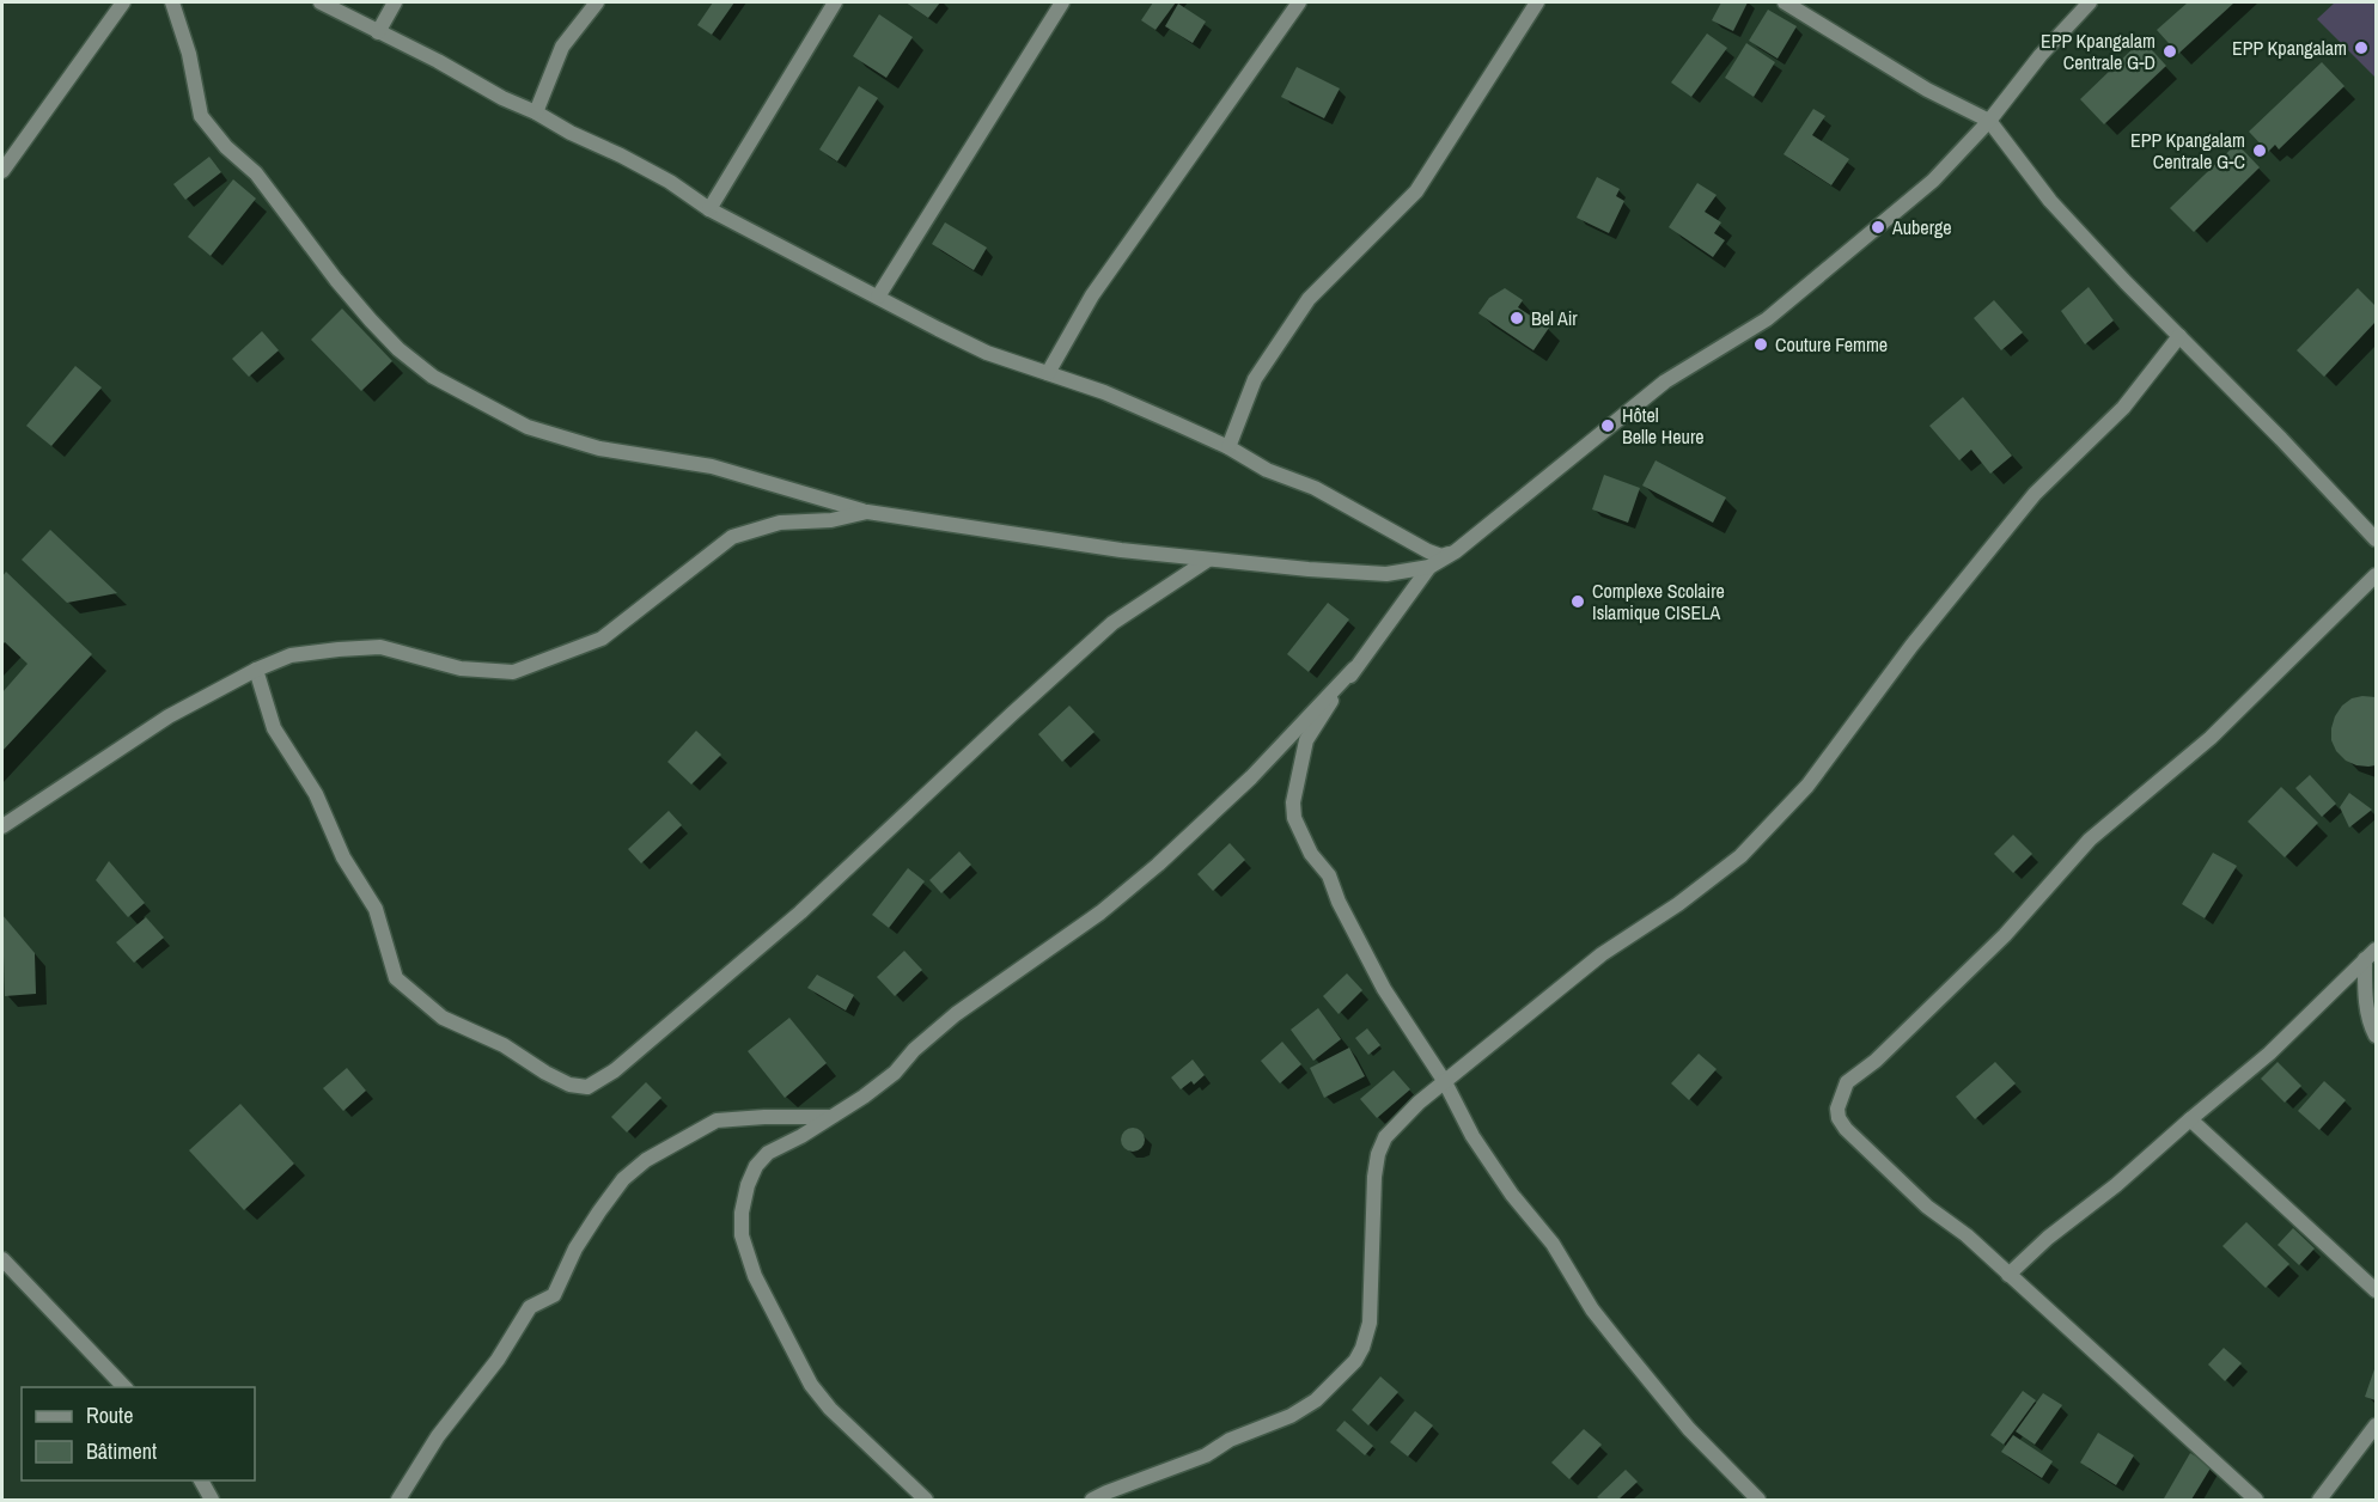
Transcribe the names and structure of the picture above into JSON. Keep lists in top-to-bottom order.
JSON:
{
  "places": [
    "EPP Kpangalam",
    "EPP Kpangalam Centrale G-D",
    "EPP Kpangalam Centrale G-C",
    "Auberge",
    "Bel Air",
    "Couture Femme",
    "Hôtel Belle Heure",
    "Complexe Scolaire Islamique CISELA"
  ],
  "legend": ["Route", "Bâtiment"]
}
